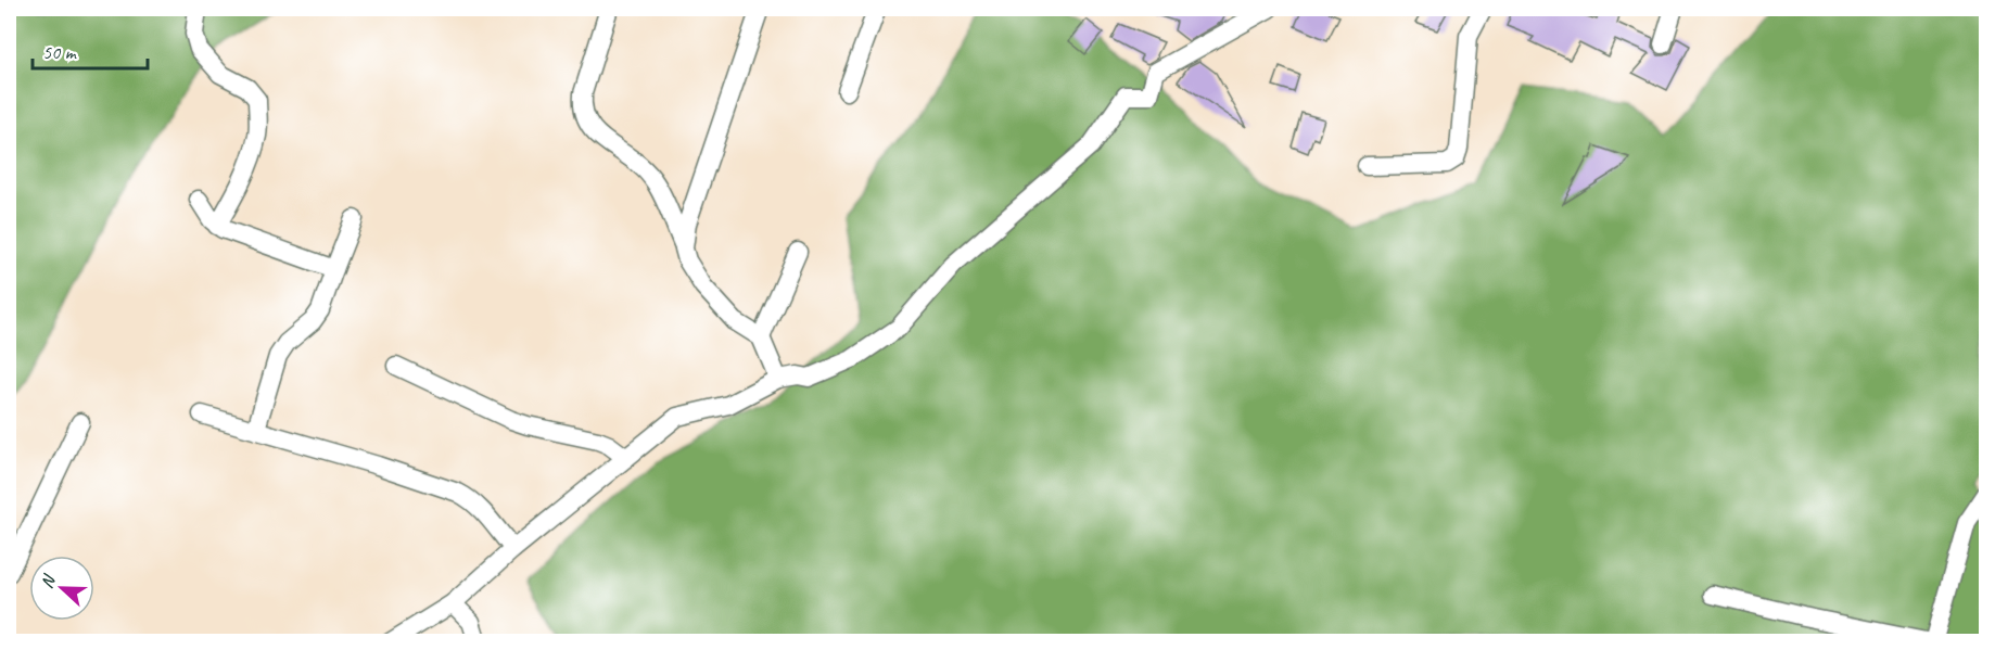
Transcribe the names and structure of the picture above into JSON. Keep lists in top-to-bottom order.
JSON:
{
  "scale_bar": "50 m",
  "north": "left"
}
